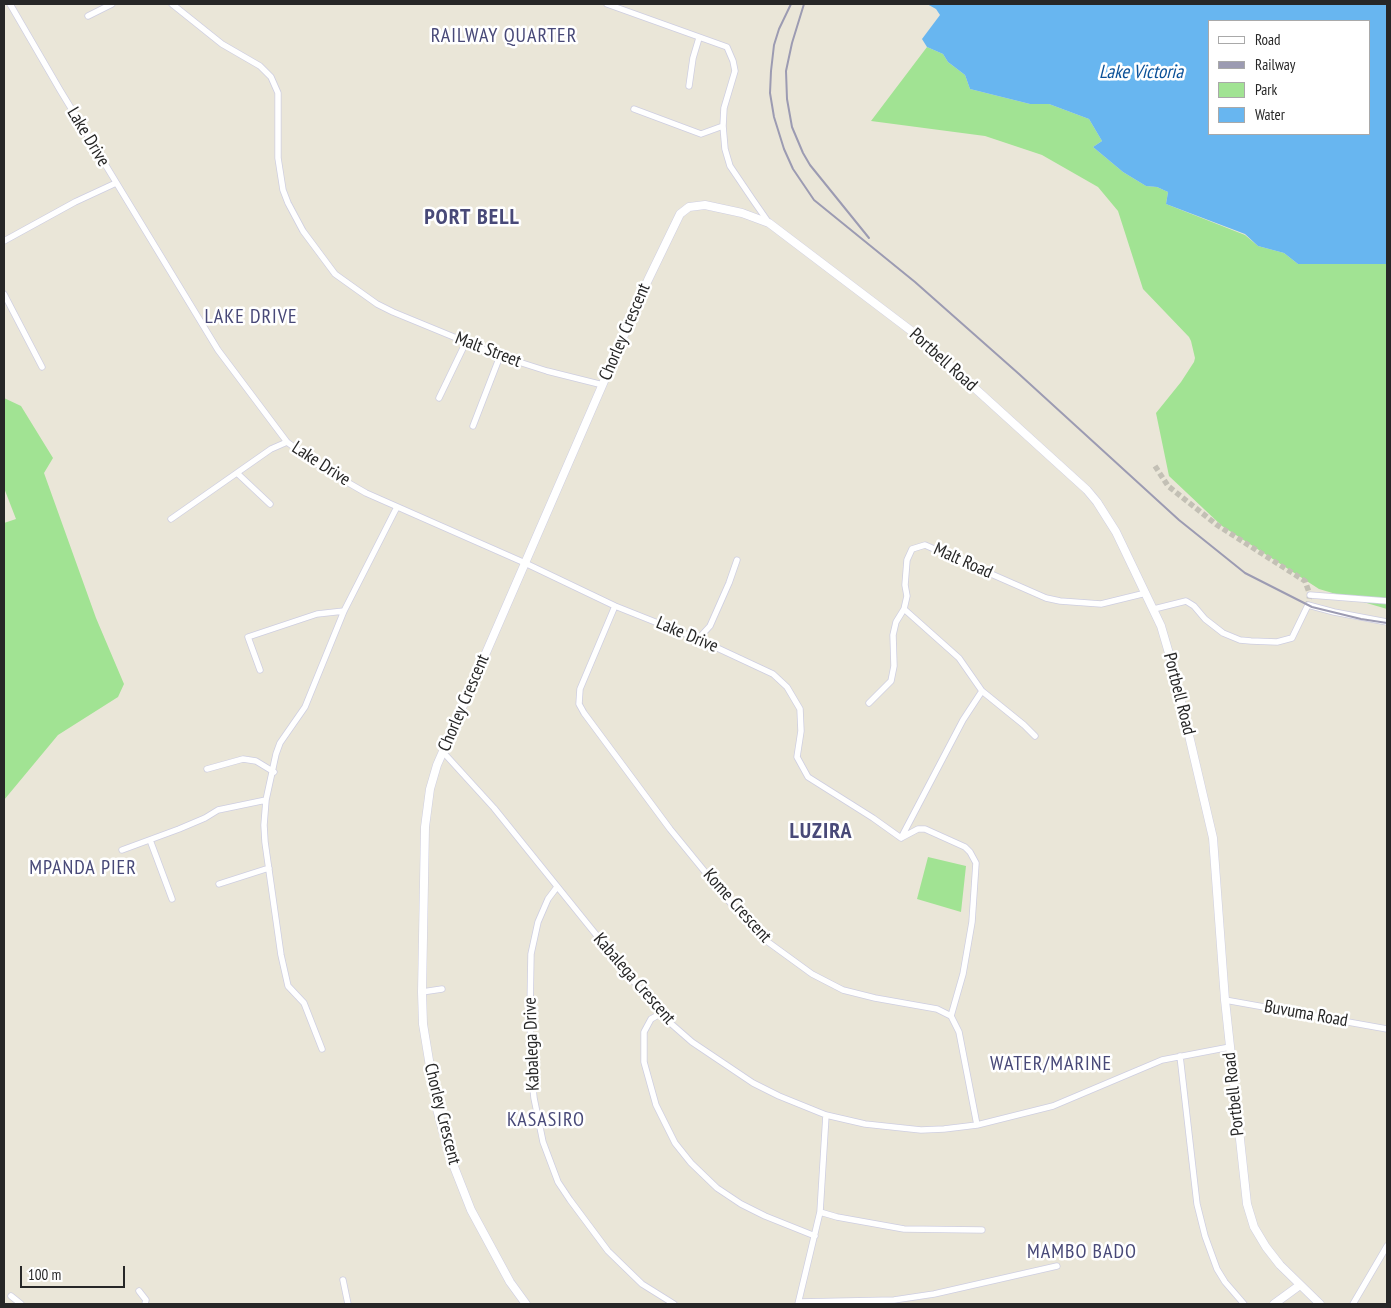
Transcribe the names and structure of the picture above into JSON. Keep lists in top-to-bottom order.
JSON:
{
  "streets": {
    "main road": ["Chorley Crescent", "Portbell Road"],
    "street": [
      "Lake Drive",
      "Malt Street",
      "Malt Road",
      "Kome Crescent",
      "Kabalega Crescent",
      "Buvuma Road",
      "Kabalega Drive"
    ]
  },
  "crossings": [
    ["Lake Drive", "Chorley Crescent"],
    ["Lake Drive", "Kome Crescent"],
    ["Chorley Crescent", "Malt Street"],
    ["Chorley Crescent", "Portbell Road"],
    ["Chorley Crescent", "Kabalega Crescent"],
    ["Portbell Road", "Malt Road"],
    ["Portbell Road", "Kabalega Crescent"],
    ["Portbell Road", "Buvuma Road"],
    ["Kabalega Crescent", "Kabalega Drive"]
  ],
  "districts": [
    "RAILWAY QUARTER",
    "PORT BELL",
    "LAKE DRIVE",
    "LUZIRA",
    "MPANDA PIER",
    "WATER/MARINE",
    "KASASIRO",
    "MAMBO BADO"
  ],
  "water": ["Lake Victoria"],
  "legend": [
    "Road",
    "Railway",
    "Park",
    "Water"
  ],
  "scale_bar": "100 m"
}
